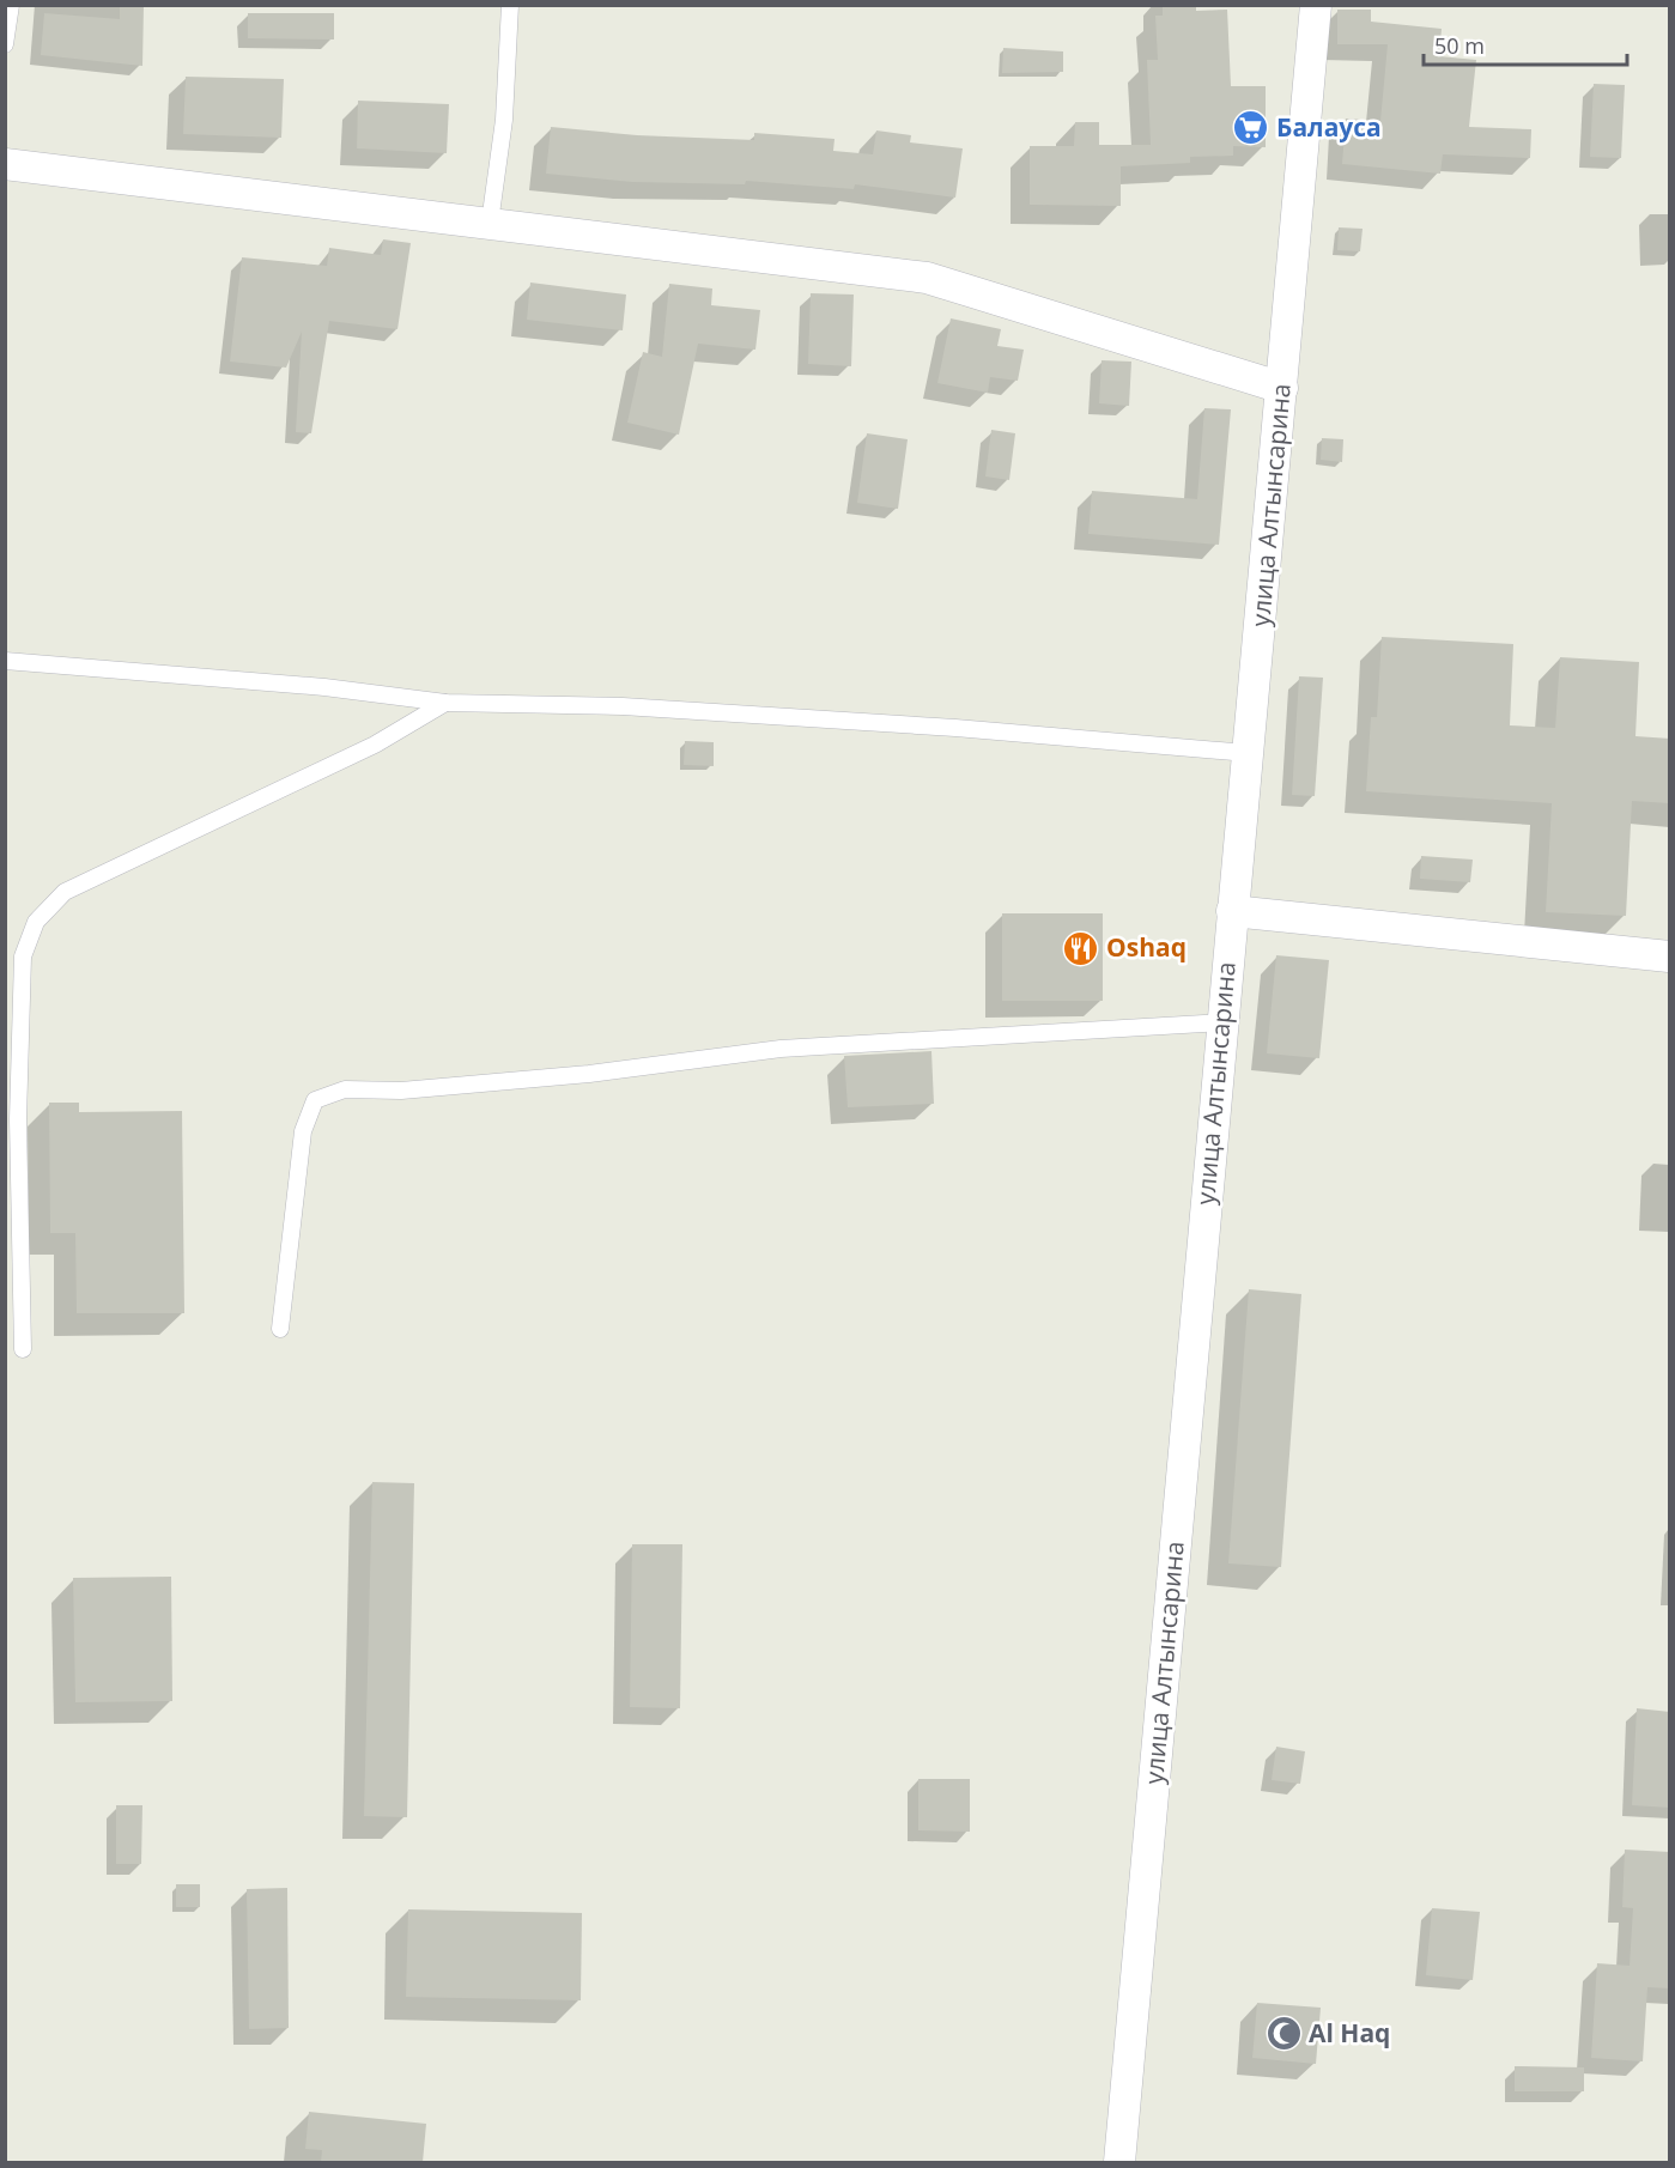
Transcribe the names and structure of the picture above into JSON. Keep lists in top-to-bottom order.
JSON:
{
  "streets": {
    "street": ["улица Алтынсарина"]
  },
  "places": {
    "supermarket": ["Балауса"],
    "restaurant": ["Oshaq"],
    "mosque": ["Al Haq"]
  },
  "scale_bar": "50 m"
}
